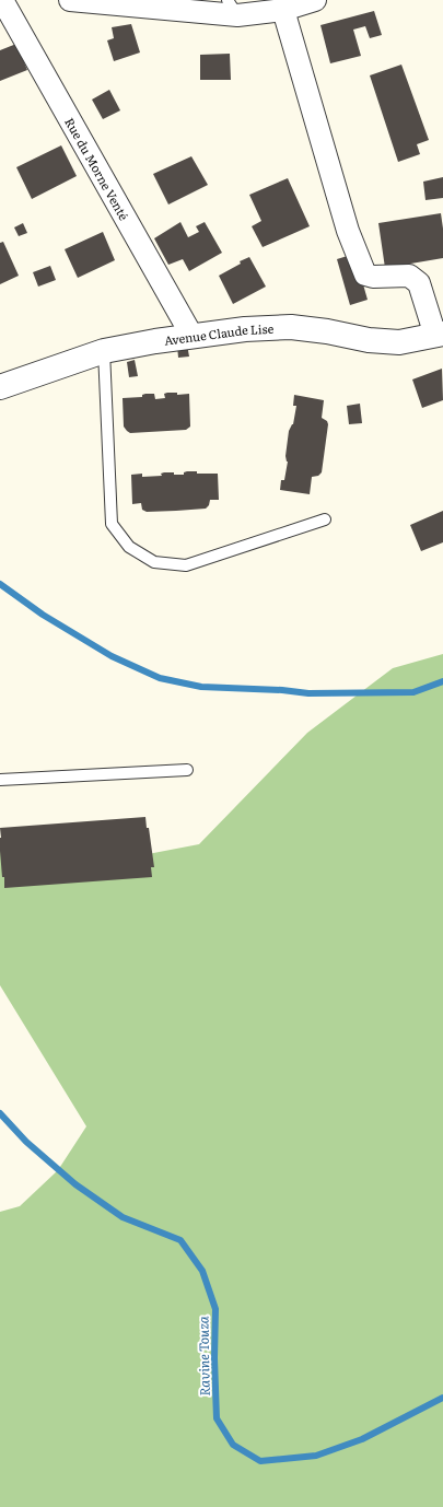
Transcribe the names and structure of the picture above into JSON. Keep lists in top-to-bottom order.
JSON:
{
  "streets": {
    "street": ["Rue du Morne Venté", "Avenue Claude Lise"]
  },
  "crossings": [
    ["Rue du Morne Venté", "Avenue Claude Lise"]
  ],
  "water": ["Ravine Touza"]
}
